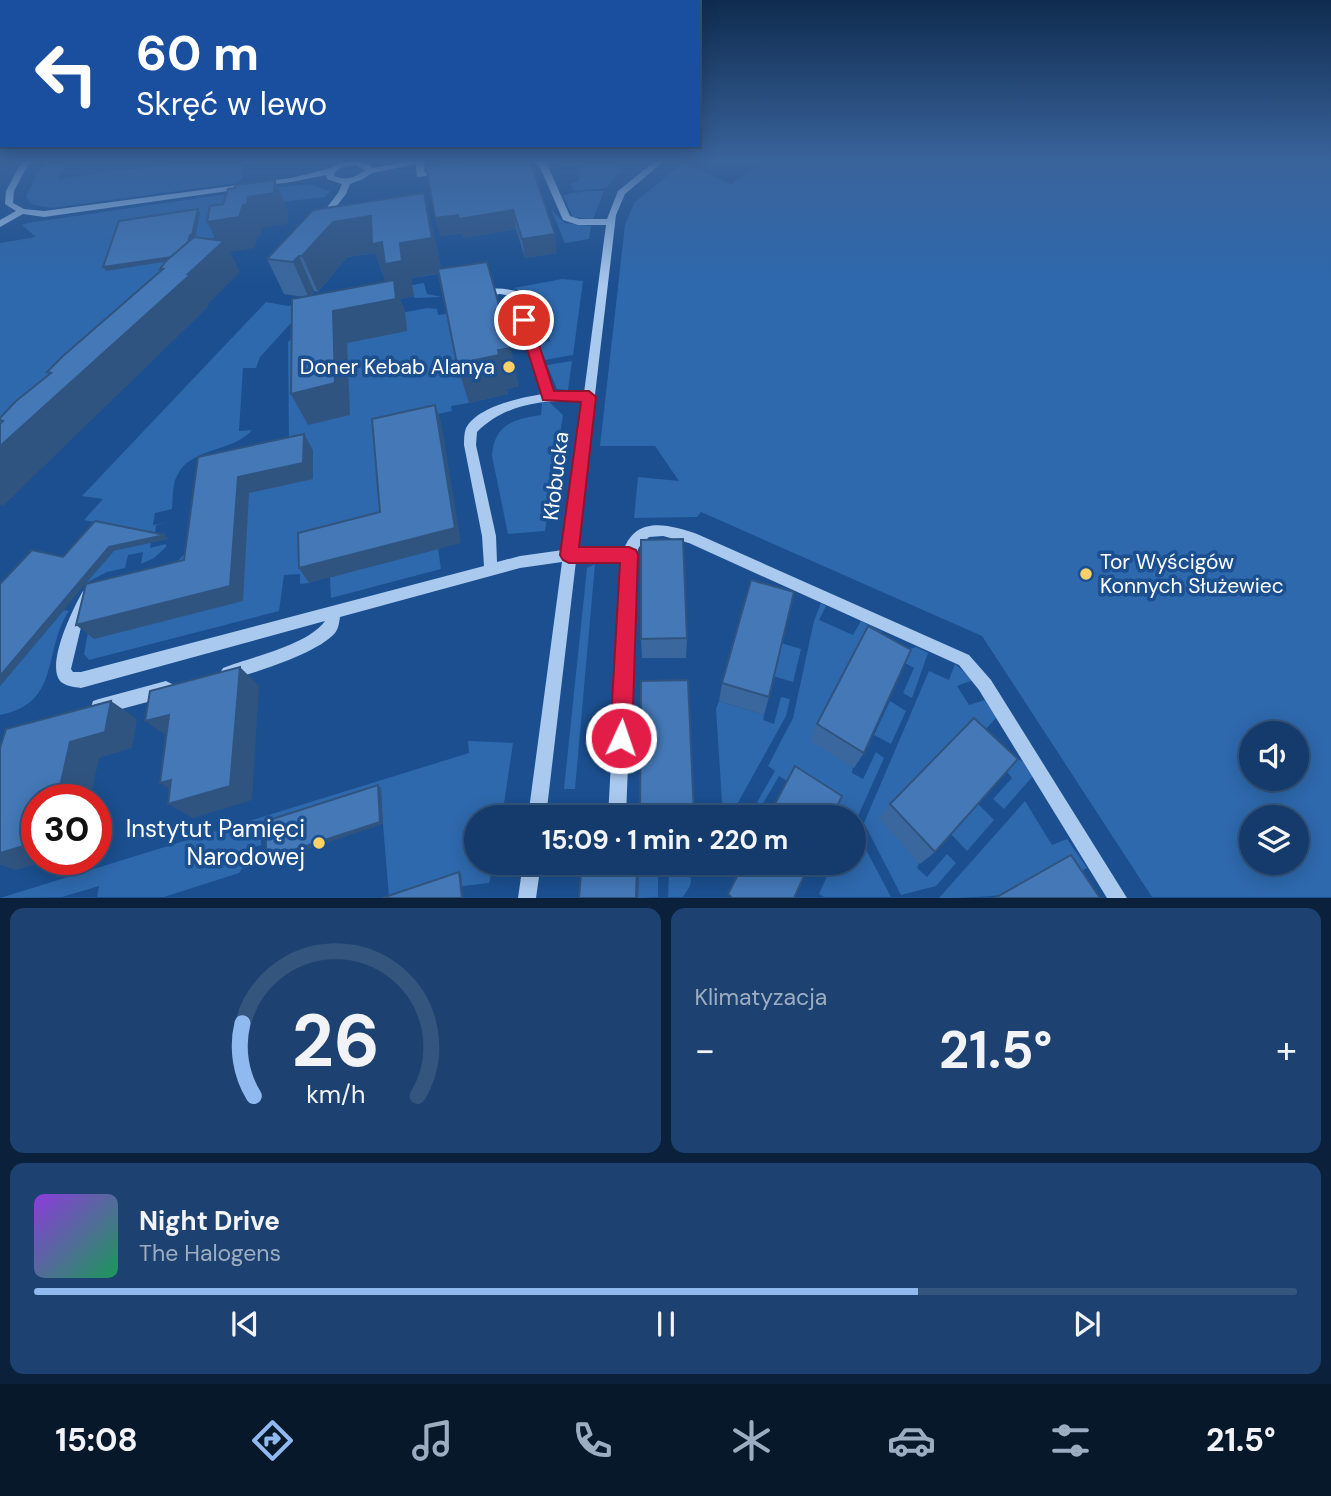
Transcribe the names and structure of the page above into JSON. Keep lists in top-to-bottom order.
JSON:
{
  "streets": {
    "street": ["Kłobucka"]
  },
  "places": ["Doner Kebab Alanya", "Tor Wyścigów Konnych Służewiec", "Instytut Pamięci Narodowej"],
  "page": {
    "turn": ["60 m", "Skręć w lewo"],
    "limit": "30",
    "trip": "15:09 · 1 min · 220 m",
    "tile": "Klimatyzacja",
    "heat": ["−", "21.5°", "+"],
    "song": ["Night Drive", "The Halogens"],
    "tabs": ["15:08", "21.5°"],
    "gauge": ["26", "km/h"]
  }
}
